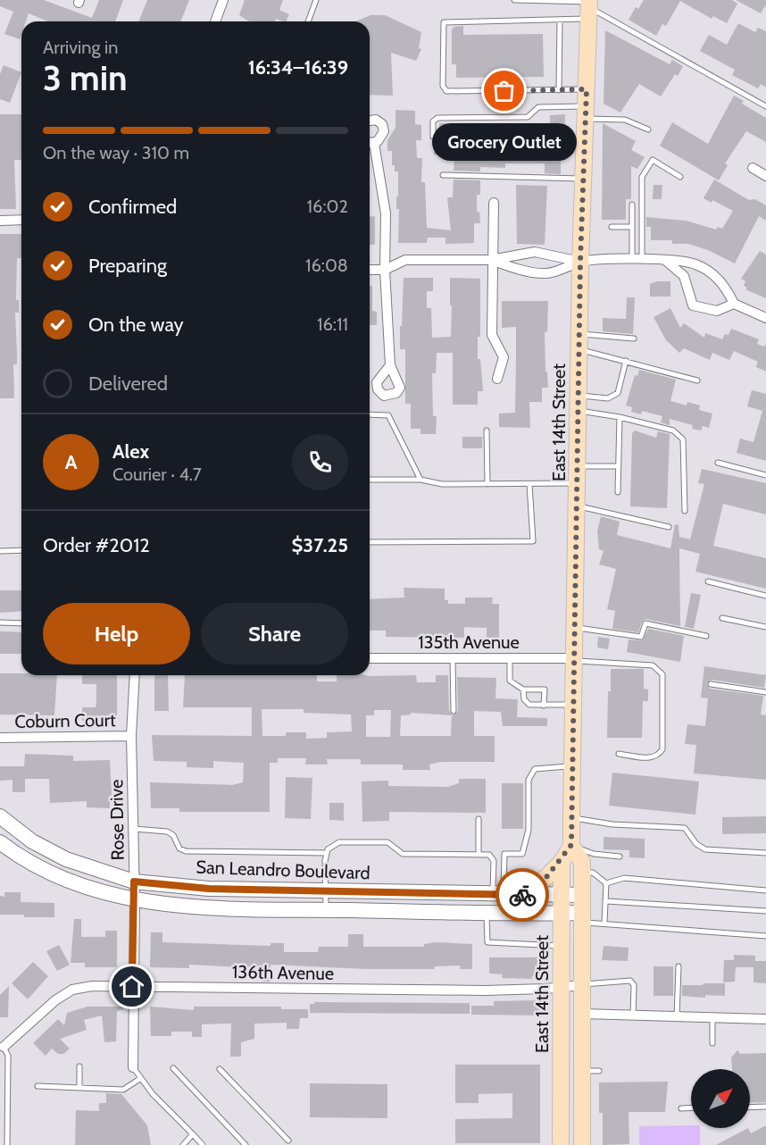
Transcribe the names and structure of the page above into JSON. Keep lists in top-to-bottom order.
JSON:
{
  "streets": {
    "main road": ["East 14th Street", "San Leandro Boulevard"],
    "street": [
      "135th Avenue",
      "Coburn Court",
      "Rose Drive",
      "136th Avenue"
    ]
  },
  "crossings": [
    ["East 14th Street", "135th Avenue"],
    ["East 14th Street", "San Leandro Boulevard"],
    ["East 14th Street", "136th Avenue"],
    ["Coburn Court", "Rose Drive"],
    ["Rose Drive", "San Leandro Boulevard"],
    ["Rose Drive", "136th Avenue"]
  ],
  "places": ["Grocery Outlet"],
  "north": "top right",
  "page": {
    "heading": ["3 min", "Arriving in", "16:34–16:39"],
    "panel": [
      "Alex",
      "Courier · 4.7",
      "Order #2012",
      "$37.25"
    ],
    "bar": "On the way · 310 m",
    "bubble": "Grocery Outlet",
    "list": [
      ["Confirmed", "16:02"],
      ["Preparing", "16:08"],
      ["On the way", "16:11"],
      "Delivered"
    ],
    "round": "A",
    "buttons": ["Help", "Share"]
  }
}
